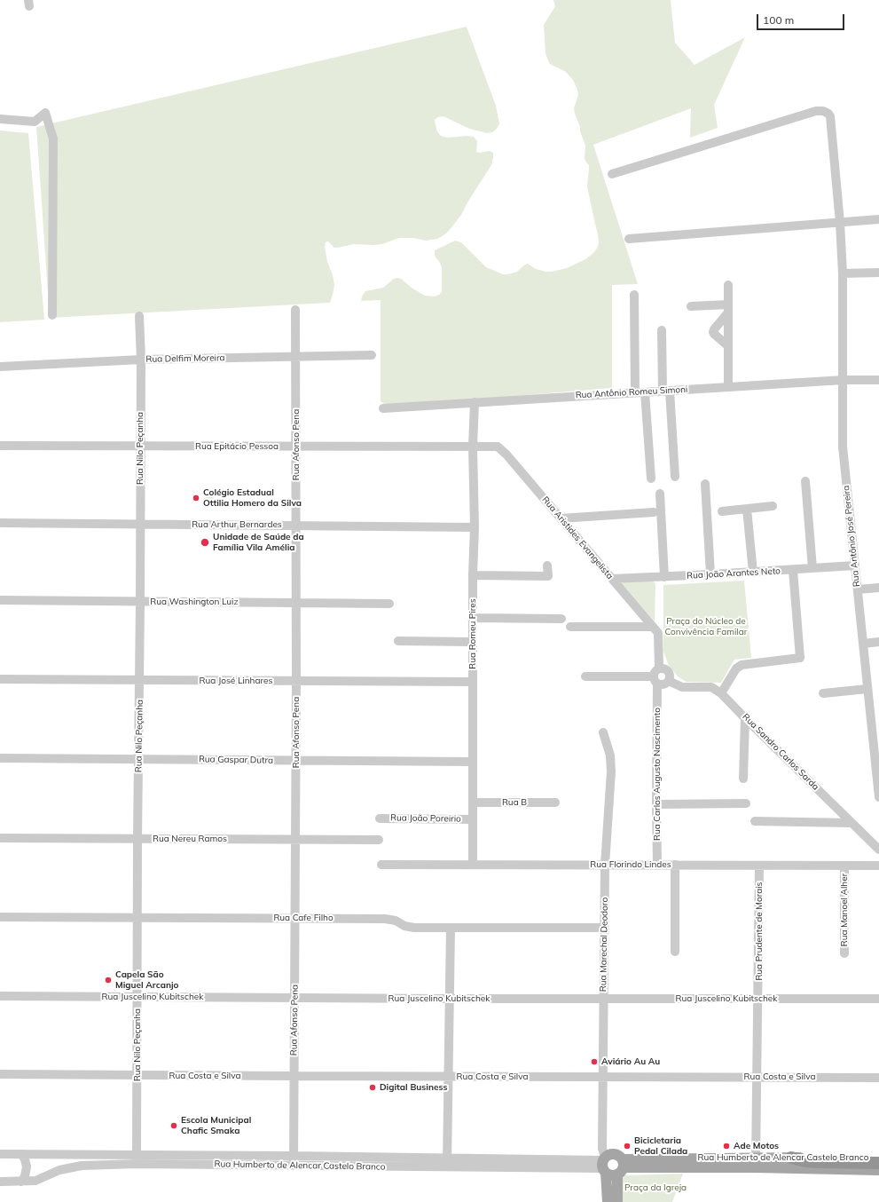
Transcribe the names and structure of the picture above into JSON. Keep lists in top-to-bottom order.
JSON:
{
  "streets": {
    "main road": ["Rua Humberto de Alencar Castelo Branco"],
    "street": [
      "Rua Delfim Moreira",
      "Rua Antônio Romeu Simoni",
      "Rua Afonso Pena",
      "Rua Epitácio Pessoa",
      "Rua Nilo Peçanha",
      "Rua Arthur Bernardes",
      "Rua Antônio José Pereira",
      "Rua Aristides Evangelista",
      "Rua João Arantes Neto",
      "Rua Washington Luiz",
      "Rua Romeu Pires",
      "Rua José Linhares",
      "Rua Sandro Carlos Sarda",
      "Rua Gaspar Dutra",
      "Rua Carlos Augusto Nascimento",
      "Rua B",
      "Rua João Poreirio",
      "Rua Nereu Ramos",
      "Rua Florindo Lindes",
      "Rua Manoel Alher",
      "Rua Cafe Filho",
      "Rua Prudente de Morais",
      "Rua Marechal Deodoro",
      "Rua Juscelino Kubitschek",
      "Rua Costa e Silva"
    ]
  },
  "crossings": [
    ["Rua Delfim Moreira", "Rua Afonso Pena"],
    ["Rua Delfim Moreira", "Rua Nilo Peçanha"],
    ["Rua Antônio Romeu Simoni", "Rua Antônio José Pereira"],
    ["Rua Antônio Romeu Simoni", "Rua Romeu Pires"],
    ["Rua Afonso Pena", "Rua Epitácio Pessoa"],
    ["Rua Afonso Pena", "Rua Arthur Bernardes"],
    ["Rua Afonso Pena", "Rua Washington Luiz"],
    ["Rua Afonso Pena", "Rua José Linhares"],
    ["Rua Afonso Pena", "Rua Gaspar Dutra"],
    ["Rua Afonso Pena", "Rua Nereu Ramos"],
    ["Rua Afonso Pena", "Rua Cafe Filho"],
    ["Rua Afonso Pena", "Rua Juscelino Kubitschek"],
    ["Rua Afonso Pena", "Rua Costa e Silva"],
    ["Rua Afonso Pena", "Rua Humberto de Alencar Castelo Branco"],
    ["Rua Epitácio Pessoa", "Rua Nilo Peçanha"],
    ["Rua Epitácio Pessoa", "Rua Aristides Evangelista"],
    ["Rua Epitácio Pessoa", "Rua Romeu Pires"],
    ["Rua Nilo Peçanha", "Rua Arthur Bernardes"],
    ["Rua Nilo Peçanha", "Rua Washington Luiz"],
    ["Rua Nilo Peçanha", "Rua José Linhares"],
    ["Rua Nilo Peçanha", "Rua Gaspar Dutra"],
    ["Rua Nilo Peçanha", "Rua Nereu Ramos"],
    ["Rua Nilo Peçanha", "Rua Cafe Filho"],
    ["Rua Nilo Peçanha", "Rua Juscelino Kubitschek"],
    ["Rua Nilo Peçanha", "Rua Costa e Silva"],
    ["Rua Nilo Peçanha", "Rua Humberto de Alencar Castelo Branco"],
    ["Rua Arthur Bernardes", "Rua Romeu Pires"],
    ["Rua Antônio José Pereira", "Rua João Arantes Neto"],
    ["Rua Aristides Evangelista", "Rua João Arantes Neto"],
    ["Rua Romeu Pires", "Rua José Linhares"],
    ["Rua Romeu Pires", "Rua Gaspar Dutra"],
    ["Rua Romeu Pires", "Rua B"],
    ["Rua Romeu Pires", "Rua João Poreirio"],
    ["Rua Romeu Pires", "Rua Florindo Lindes"],
    ["Rua Sandro Carlos Sarda", "Rua Carlos Augusto Nascimento"],
    ["Rua Carlos Augusto Nascimento", "Rua Florindo Lindes"],
    ["Rua Florindo Lindes", "Rua Manoel Alher"],
    ["Rua Florindo Lindes", "Rua Prudente de Morais"],
    ["Rua Florindo Lindes", "Rua Marechal Deodoro"],
    ["Rua Cafe Filho", "Rua Marechal Deodoro"],
    ["Rua Prudente de Morais", "Rua Juscelino Kubitschek"],
    ["Rua Prudente de Morais", "Rua Costa e Silva"],
    ["Rua Prudente de Morais", "Rua Humberto de Alencar Castelo Branco"],
    ["Rua Marechal Deodoro", "Rua Juscelino Kubitschek"],
    ["Rua Marechal Deodoro", "Rua Costa e Silva"],
    ["Rua Marechal Deodoro", "Rua Humberto de Alencar Castelo Branco"]
  ],
  "parks": ["Praça do Núcleo de Convivência Familar", "Praça da Igreja"],
  "places": [
    "Colégio Estadual Ottilia Homero da Silva",
    "Unidade de Saúde da Família Vila Amélia",
    "Capela São Miguel Arcanjo",
    "Aviário Au Au",
    "Digital Business",
    "Escola Municipal Chafic Smaka",
    "Bicicletaria Pedal Cilada",
    "Ade Motos"
  ],
  "scale_bar": "100 m"
}
